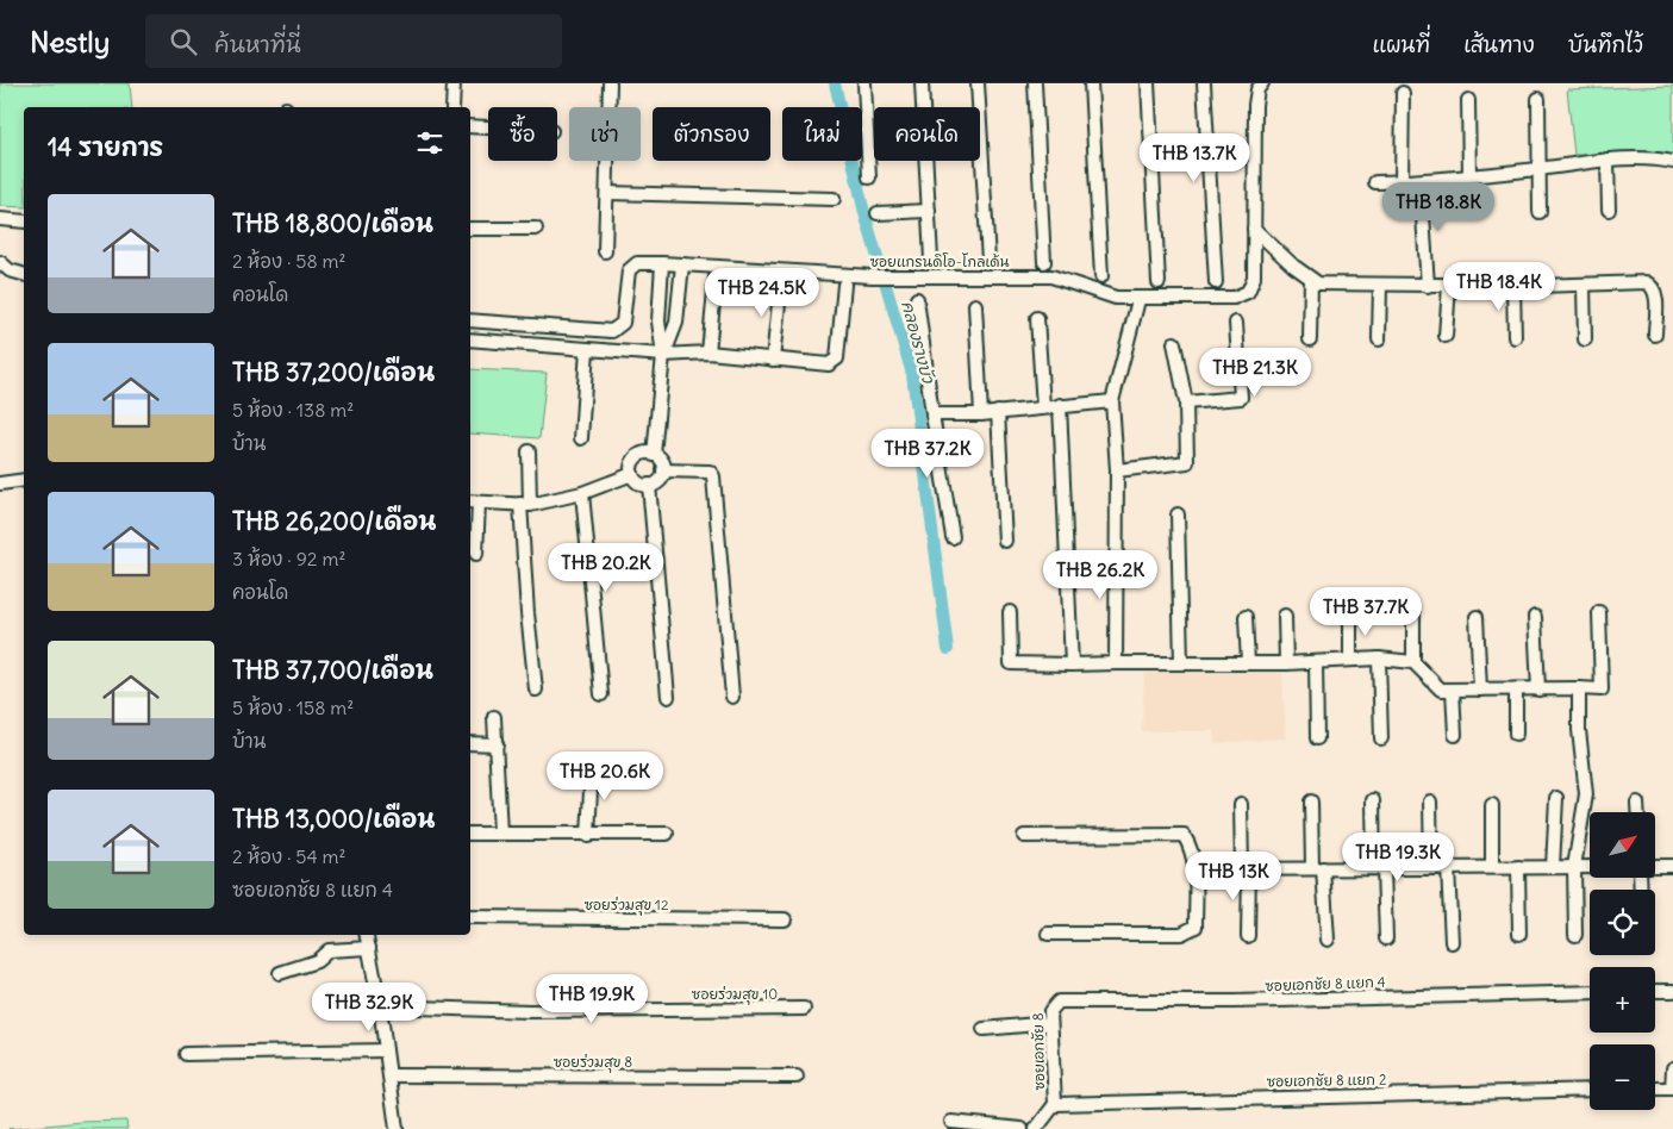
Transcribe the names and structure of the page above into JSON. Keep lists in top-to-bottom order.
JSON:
{
  "streets": {
    "street": [
      "ซอยแกรนดิโอ-โกลเด้น",
      "ซอยร่วมสุข 12",
      "ซอยเอกชัย 8 แยก 4",
      "ซอยร่วมสุข 10",
      "ซอยเอกชัย 8",
      "ซอยร่วมสุข 8",
      "ซอยเอกชัย 8 แยก 2"
    ]
  },
  "crossings": [
    ["ซอยเอกชัย 8 แยก 4", "ซอยเอกชัย 8"],
    ["ซอยเอกชัย 8", "ซอยเอกชัย 8 แยก 2"]
  ],
  "water": ["คลองรางบัว"],
  "north": "top right",
  "page": {
    "header": "Nestly",
    "search": "ค้นหาที่นี่",
    "nav": ["แผนที่", "เส้นทาง", "บันทึกไว้"],
    "chip": [
      "ซื้อ",
      "เช่า",
      "ตัวกรอง",
      "ใหม่",
      "คอนโด"
    ],
    "heading": "14 รายการ",
    "price": [
      "THB 13.7K",
      "THB 18.8K",
      "THB 18.4K",
      "THB 24.5K",
      "THB 21.3K",
      "THB 37.2K",
      "THB 20.2K",
      "THB 26.2K",
      "THB 37.7K",
      "THB 20.6K",
      "THB 19.3K",
      "THB 13K",
      "THB 19.9K",
      "THB 32.9K"
    ],
    "list": [
      {
        "name": "THB 18,800/เดือน",
        "note": "2 ห้อง · 58 m² · คอนโด"
      },
      {
        "name": "THB 37,200/เดือน",
        "note": "5 ห้อง · 138 m² · บ้าน"
      },
      {
        "name": "THB 26,200/เดือน",
        "note": "3 ห้อง · 92 m² · คอนโด"
      },
      {
        "name": "THB 37,700/เดือน",
        "note": "5 ห้อง · 158 m² · บ้าน"
      },
      {
        "name": "THB 13,000/เดือน",
        "note": "2 ห้อง · 54 m² · ซอยเอกชัย 8 แยก 4"
      }
    ],
    "map_buttons": ["+", "−"]
  }
}
